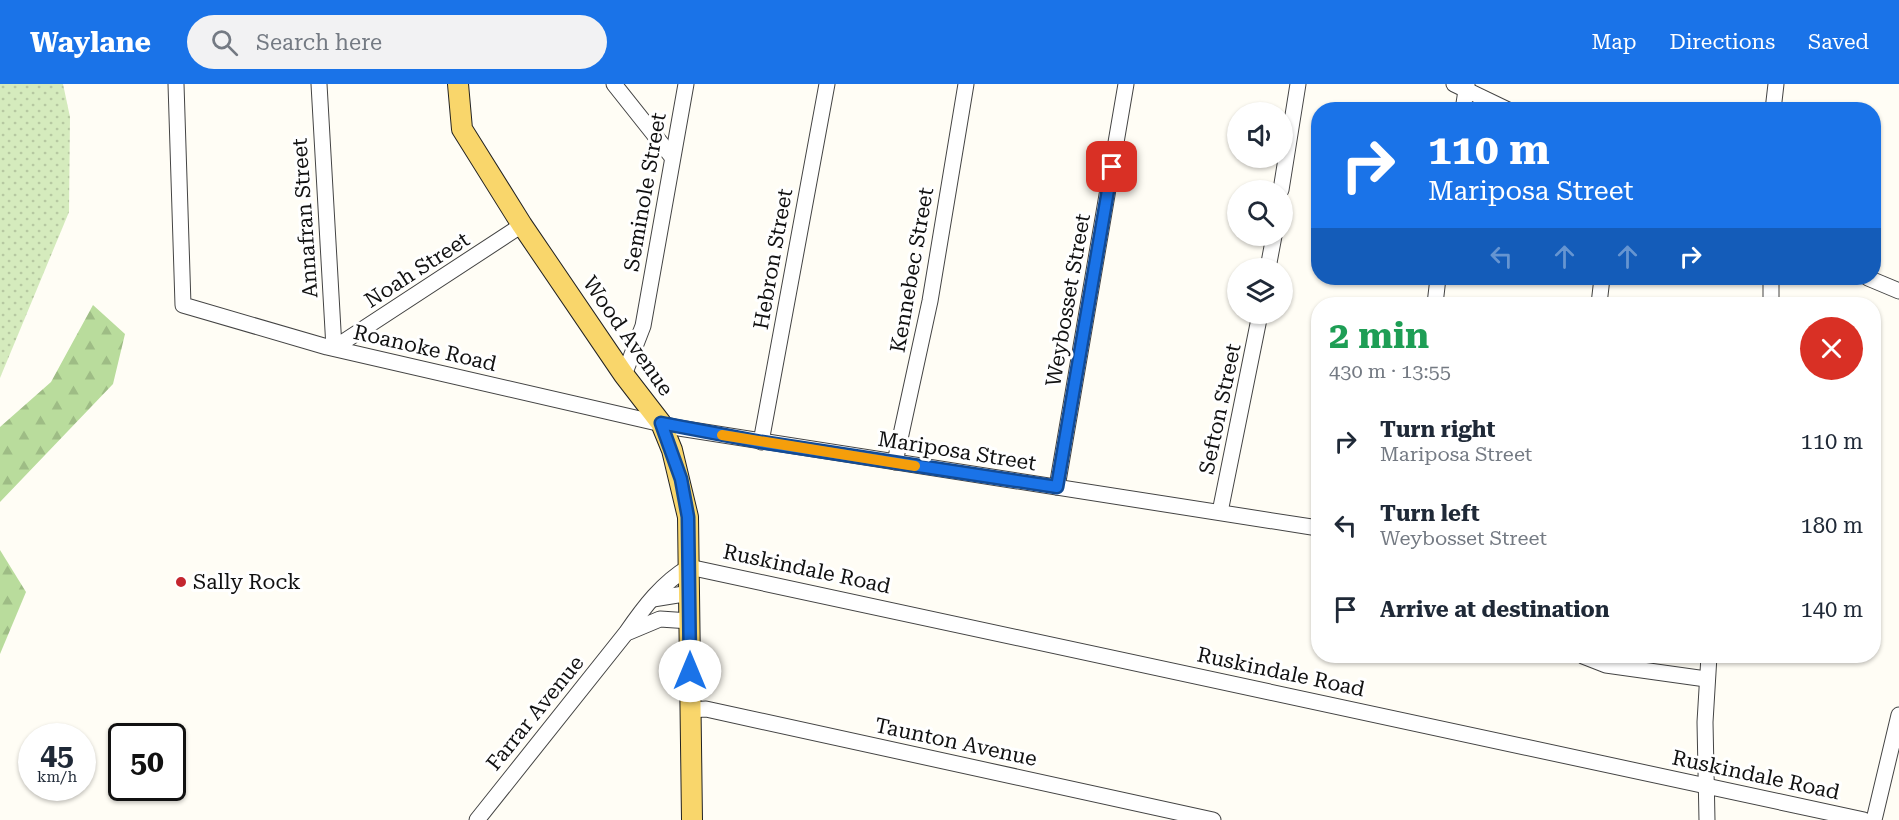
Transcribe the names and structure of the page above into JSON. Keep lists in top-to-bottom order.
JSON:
{
  "streets": {
    "main road": ["Wood Avenue"],
    "street": [
      "Seminole Street",
      "Annafran Street",
      "Hebron Street",
      "Noah Street",
      "Kennebec Street",
      "Weybosset Street",
      "Roanoke Road",
      "Sefton Street",
      "Mariposa Street",
      "Ruskindale Road",
      "Farrar Avenue",
      "Taunton Avenue"
    ]
  },
  "crossings": [
    ["Seminole Street", "Wood Avenue"],
    ["Annafran Street", "Noah Street"],
    ["Annafran Street", "Roanoke Road"],
    ["Hebron Street", "Mariposa Street"],
    ["Noah Street", "Wood Avenue"],
    ["Noah Street", "Roanoke Road"],
    ["Kennebec Street", "Mariposa Street"],
    ["Weybosset Street", "Mariposa Street"],
    ["Wood Avenue", "Roanoke Road"],
    ["Wood Avenue", "Mariposa Street"],
    ["Wood Avenue", "Ruskindale Road"],
    ["Wood Avenue", "Farrar Avenue"],
    ["Wood Avenue", "Taunton Avenue"],
    ["Roanoke Road", "Mariposa Street"],
    ["Sefton Street", "Mariposa Street"],
    ["Ruskindale Road", "Farrar Avenue"]
  ],
  "places": ["Sally Rock"],
  "page": {
    "header": "Waylane",
    "search": "Search here",
    "nav": ["Map", "Directions", "Saved"],
    "turn": ["110 m", "Mariposa Street"],
    "heading": ["2 min", "430 m · 13:55"],
    "list": [
      {
        "name": "Turn right",
        "note": "Mariposa Street",
        "value": "110 m"
      },
      {
        "name": "Turn left",
        "note": "Weybosset Street",
        "value": "180 m"
      },
      {
        "name": "Arrive at destination",
        "value": "140 m"
      }
    ],
    "speed": "45 km/h",
    "limit": "50"
  }
}
